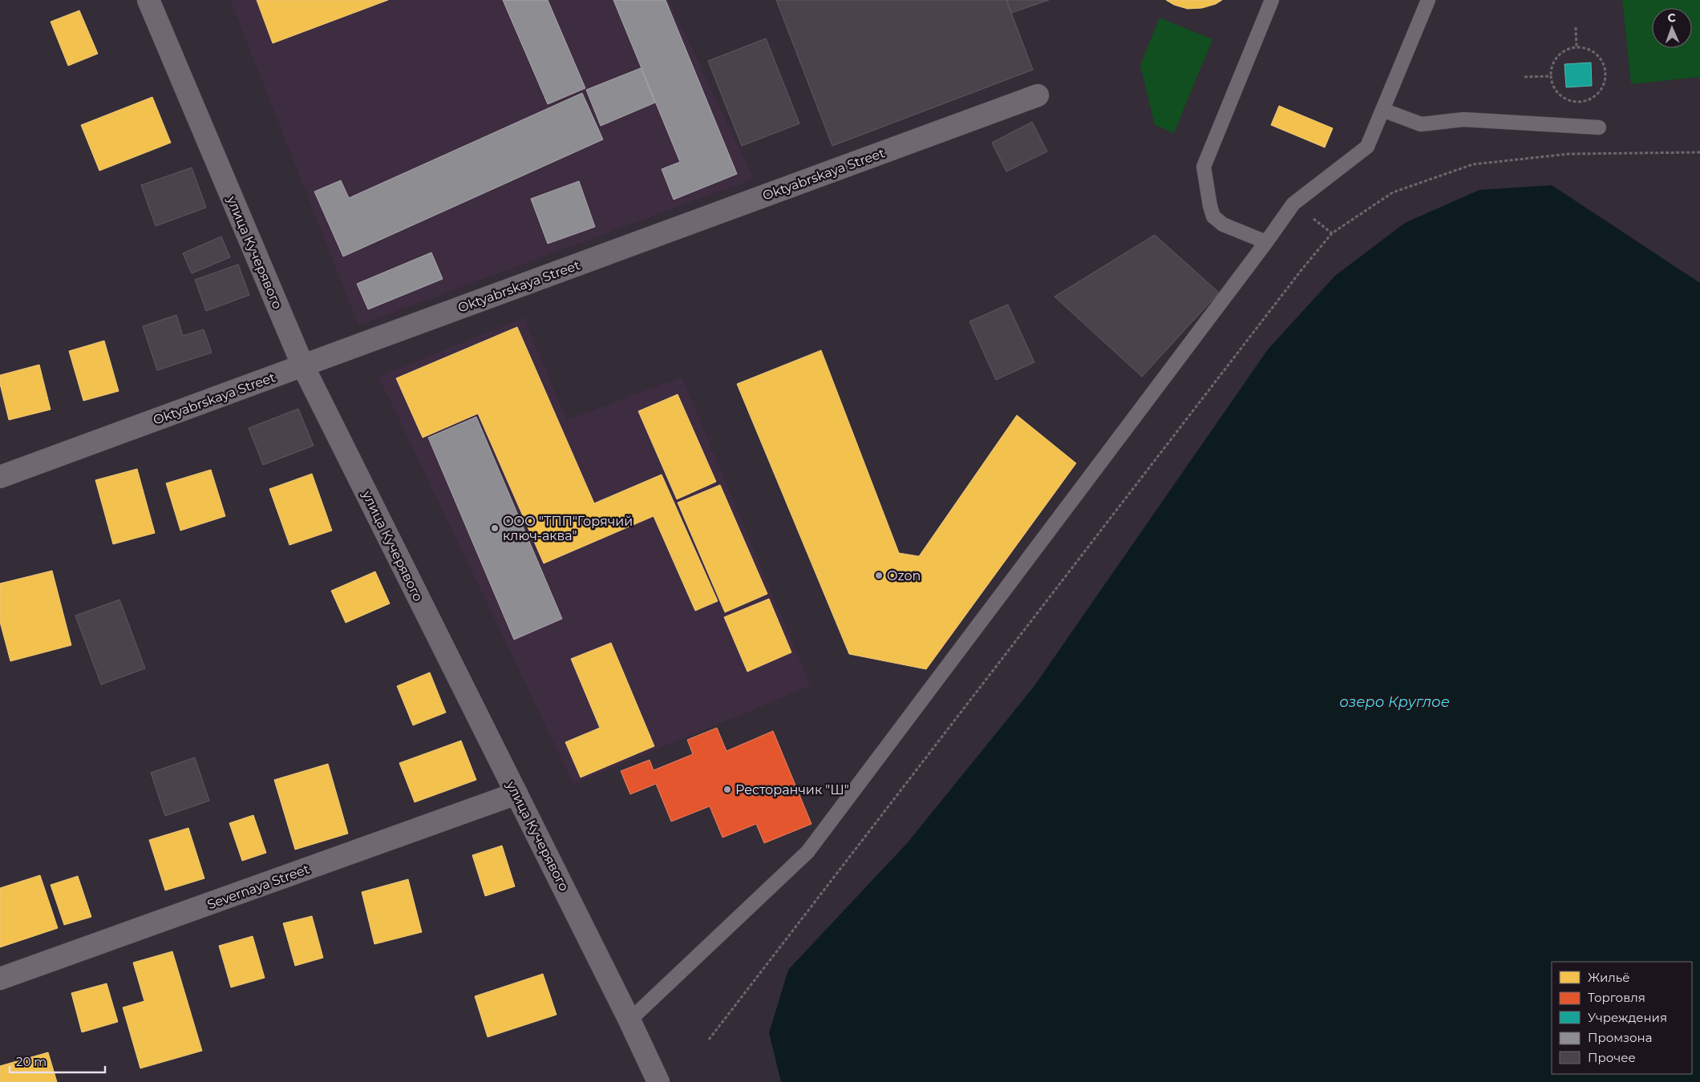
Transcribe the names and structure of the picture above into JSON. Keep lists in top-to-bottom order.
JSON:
{
  "streets": {
    "street": ["Oktyabrskaya Street", "улица Кучерявого", "Severnaya Street"]
  },
  "crossings": [
    ["Oktyabrskaya Street", "улица Кучерявого"],
    ["улица Кучерявого", "Severnaya Street"]
  ],
  "water": ["озеро Круглое"],
  "places": ["ООО \"ТПП\"Горячий ключ-аква\"", "Ozon", "Ресторанчик \"Ш\""],
  "legend": [
    "Жильё",
    "Торговля",
    "Учреждения",
    "Промзона",
    "Прочее"
  ],
  "scale_bar": "20 m",
  "north": "top"
}
